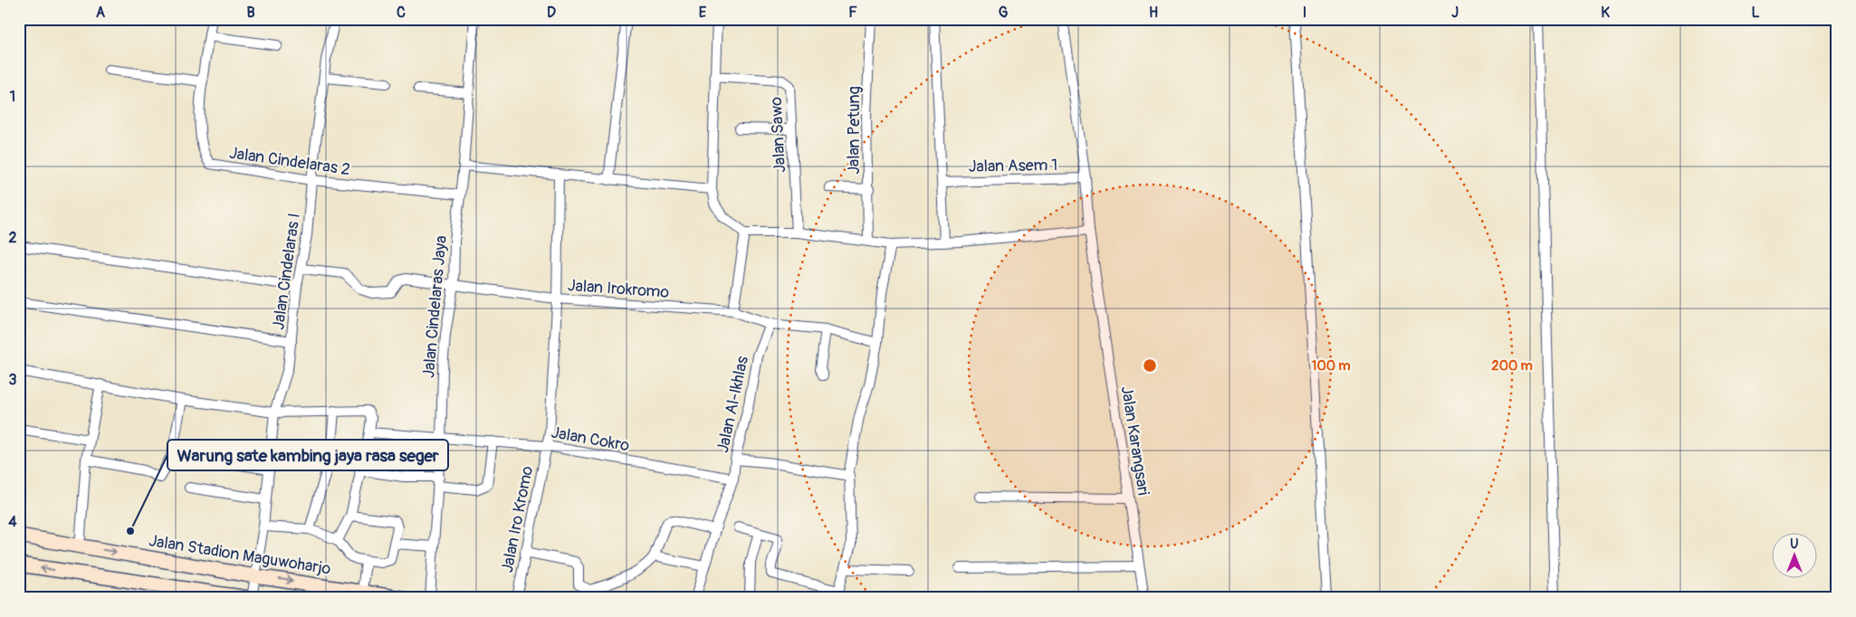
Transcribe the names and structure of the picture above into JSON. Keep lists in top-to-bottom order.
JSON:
{
  "streets": {
    "main road": ["Jalan Stadion Maguwoharjo"],
    "street": [
      "Jalan Petung",
      "Jalan Sawo",
      "Jalan Cindelaras 2",
      "Jalan Asem 1",
      "Jalan Cindelaras I",
      "Jalan Irokromo",
      "Jalan Cindelaras Jaya",
      "Jalan Al-Ikhlas",
      "Jalan Cokro",
      "Jalan Karangsari",
      "Jalan Iro Kromo"
    ]
  },
  "crossings": [
    ["Jalan Cindelaras 2", "Jalan Cindelaras I"],
    ["Jalan Cindelaras 2", "Jalan Cindelaras Jaya"],
    ["Jalan Asem 1", "Jalan Karangsari"],
    ["Jalan Cindelaras I", "Jalan Stadion Maguwoharjo"],
    ["Jalan Irokromo", "Jalan Al-Ikhlas"],
    ["Jalan Irokromo", "Jalan Cokro"],
    ["Jalan Irokromo", "Jalan Iro Kromo"],
    ["Jalan Cindelaras Jaya", "Jalan Cokro"],
    ["Jalan Al-Ikhlas", "Jalan Cokro"],
    ["Jalan Cokro", "Jalan Iro Kromo"]
  ],
  "places": ["Warung sate kambing jaya rasa seger"],
  "north": "top",
  "grid": {
    "columns": [
      "A",
      "B",
      "C",
      "D",
      "E",
      "F",
      "G",
      "H",
      "I",
      "J",
      "K",
      "L"
    ],
    "rows": [
      "1",
      "2",
      "3",
      "4"
    ]
  },
  "rings": ["100 m", "200 m"]
}
